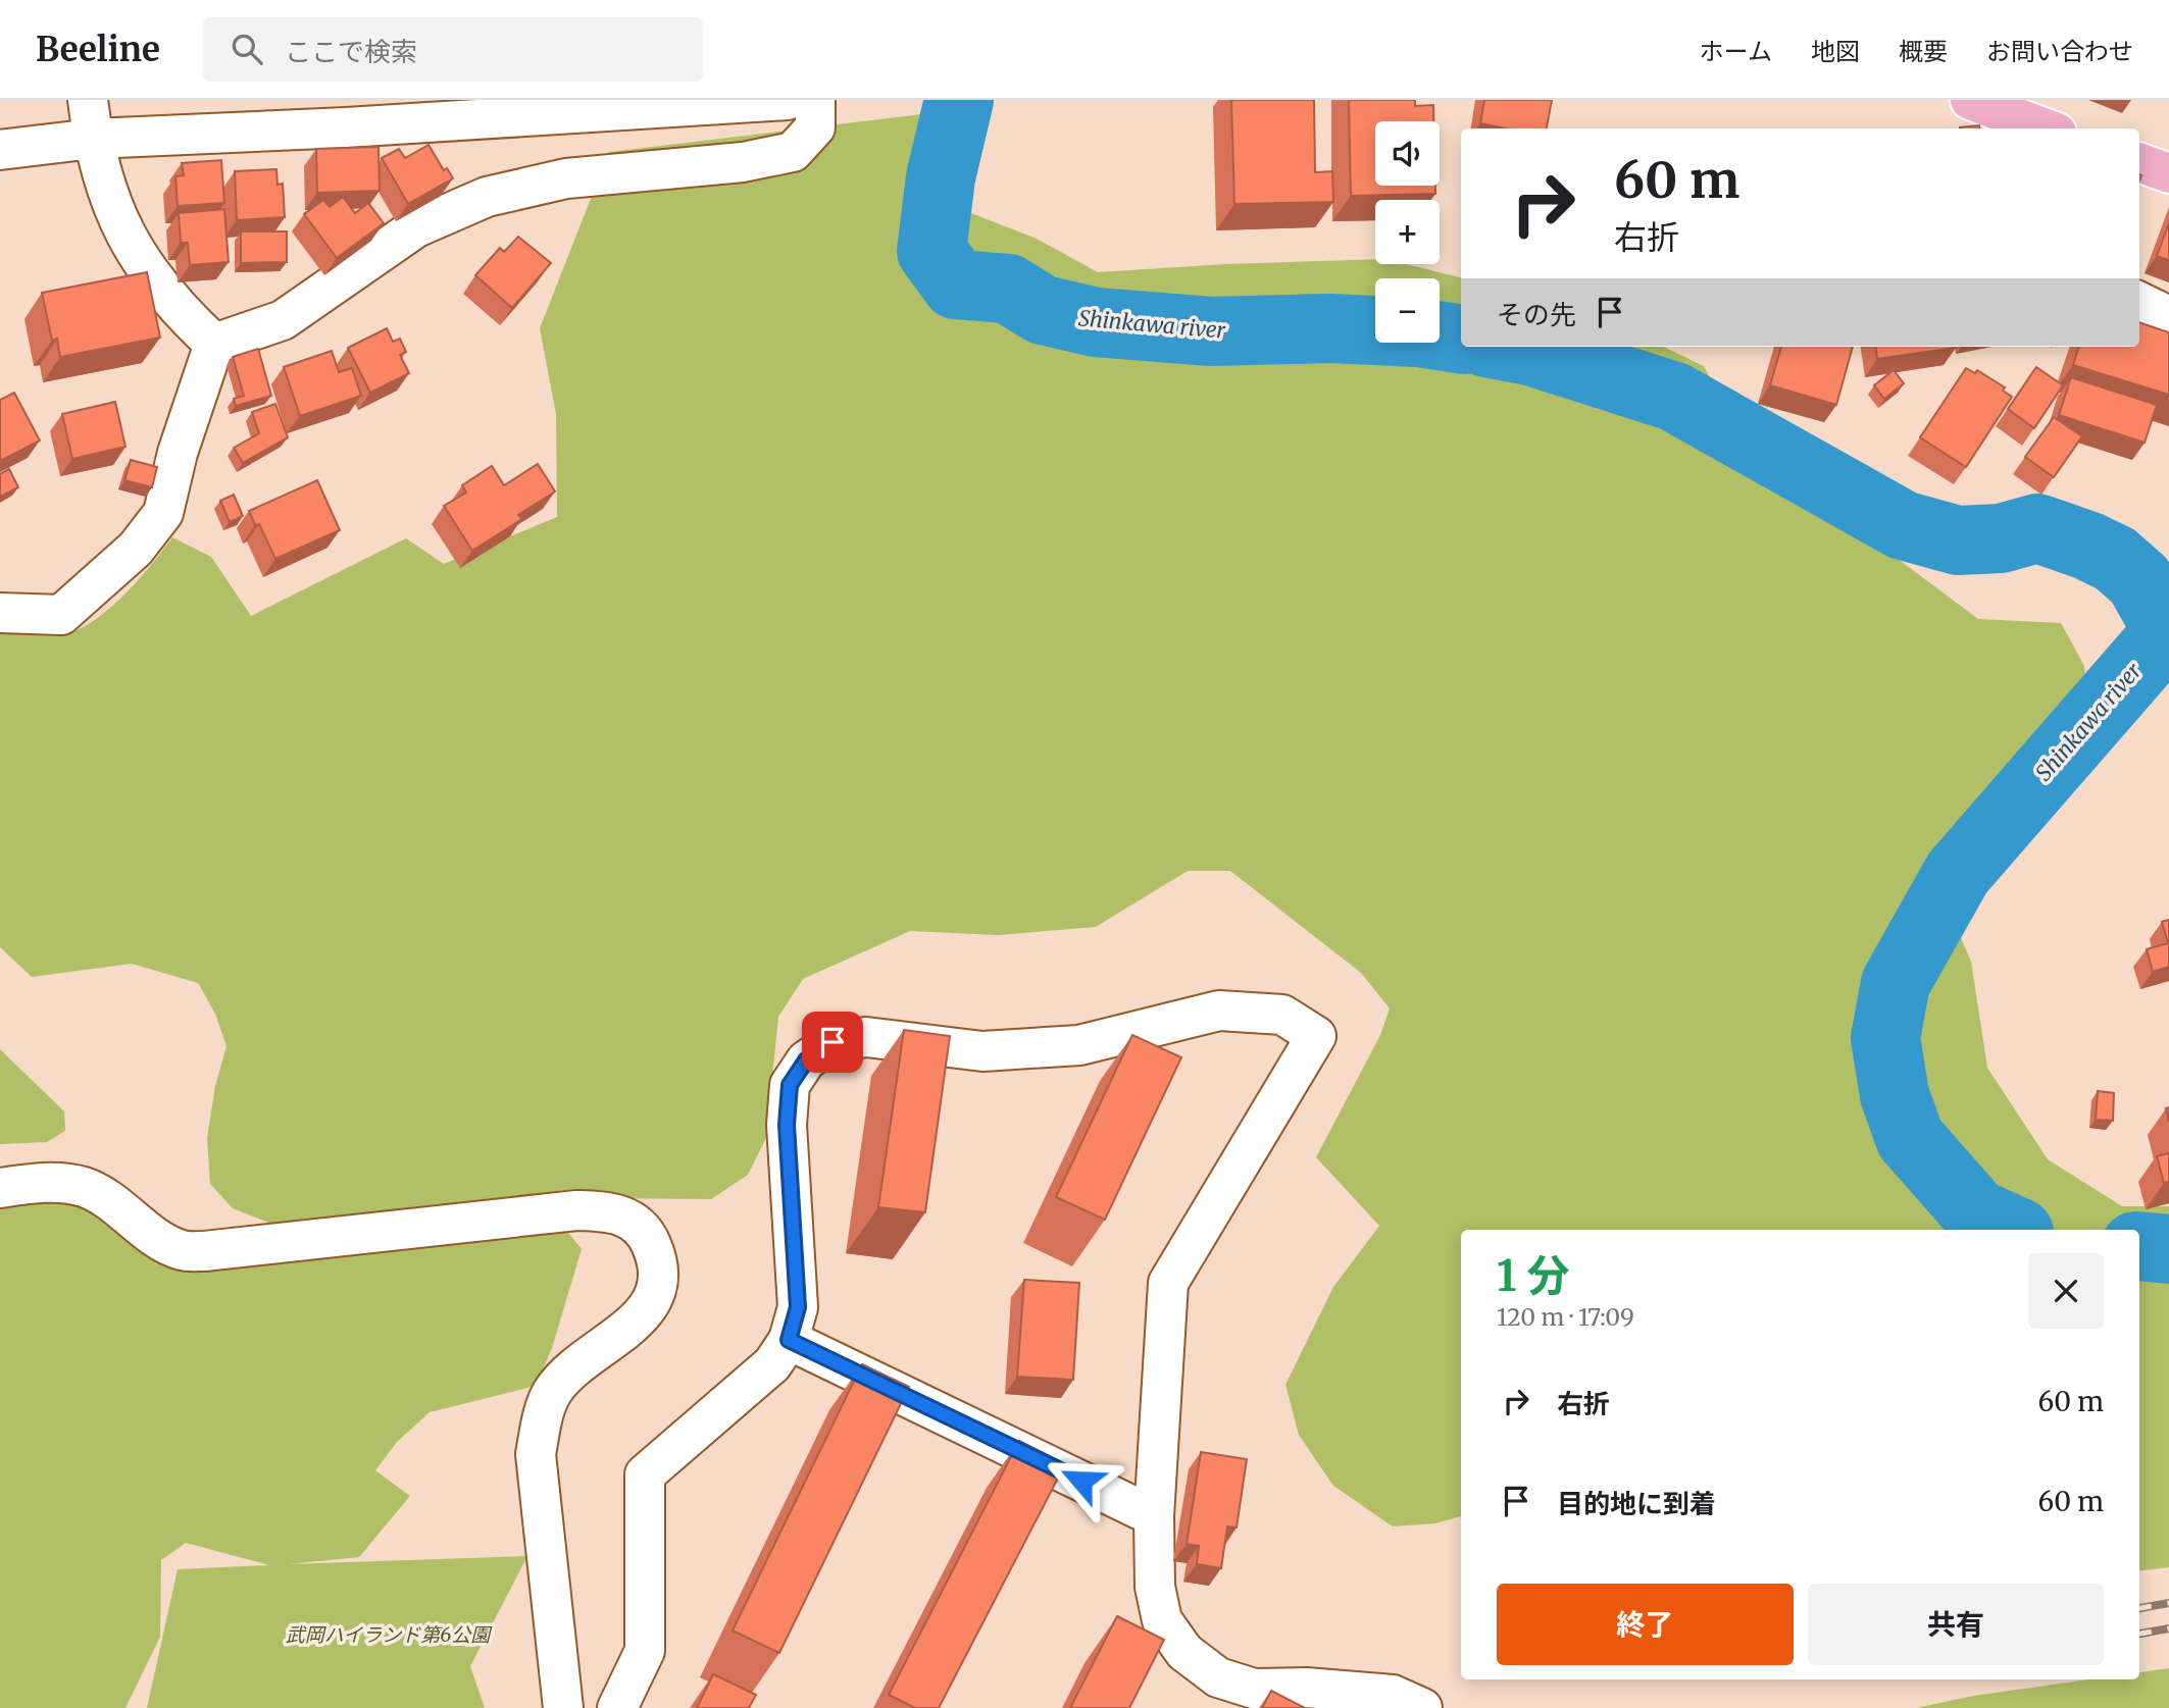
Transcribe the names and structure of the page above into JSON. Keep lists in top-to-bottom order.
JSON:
{
  "water": ["Shinkawa river"],
  "parks": ["武岡ハイランド第6公園"],
  "page": {
    "header": "Beeline",
    "search": "ここで検索",
    "nav": [
      "ホーム",
      "地図",
      "概要",
      "お問い合わせ"
    ],
    "map_buttons": ["+", "−"],
    "turn": ["60 m", "右折"],
    "then": "その先",
    "heading": ["1 分", "120 m · 17:09"],
    "list": [
      {
        "name": "右折",
        "value": "60 m"
      },
      {
        "name": "目的地に到着",
        "value": "60 m"
      }
    ],
    "buttons": ["終了", "共有"]
  }
}
